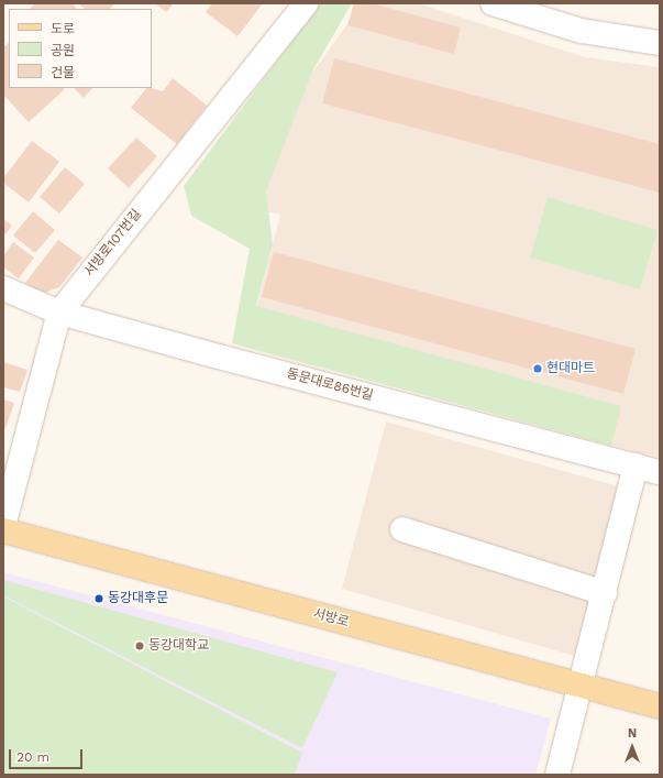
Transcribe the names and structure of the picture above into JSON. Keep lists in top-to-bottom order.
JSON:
{
  "streets": {
    "main road": ["서방로"],
    "street": ["서방로107번길", "동문대로86번길"]
  },
  "crossings": [
    ["서방로107번길", "동문대로86번길"]
  ],
  "places": ["현대마트", "동강대후문", "동강대학교"],
  "legend": ["도로", "공원", "건물"],
  "scale_bar": "20 m",
  "north": "top"
}
